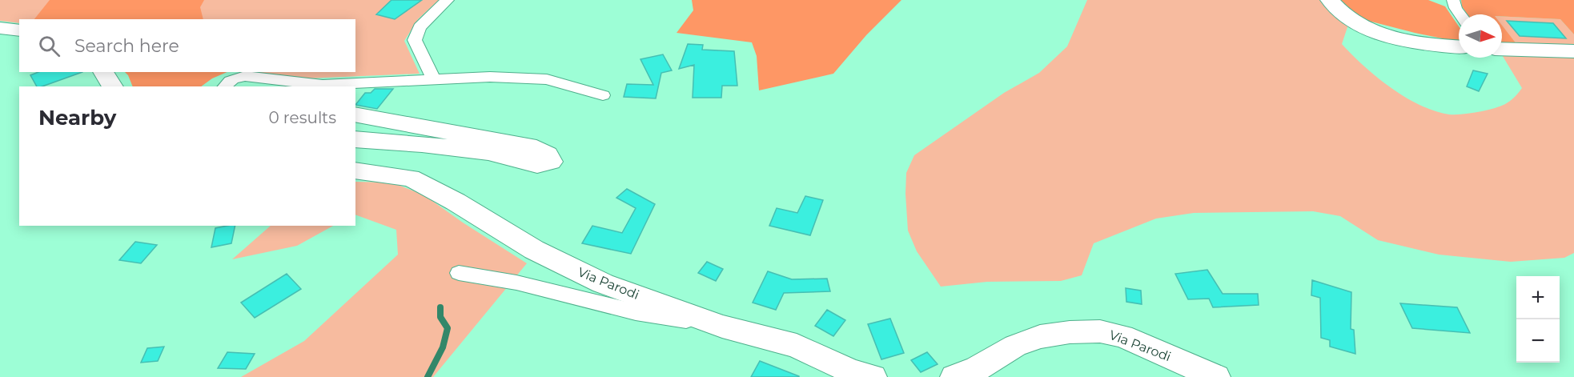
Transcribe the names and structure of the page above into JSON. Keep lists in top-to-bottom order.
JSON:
{
  "streets": {
    "street": ["Via Parodi"]
  },
  "north": "right",
  "page": {
    "search": "Search here",
    "heading": ["Nearby", "0 results"],
    "map_buttons": ["+", "−"]
  }
}
